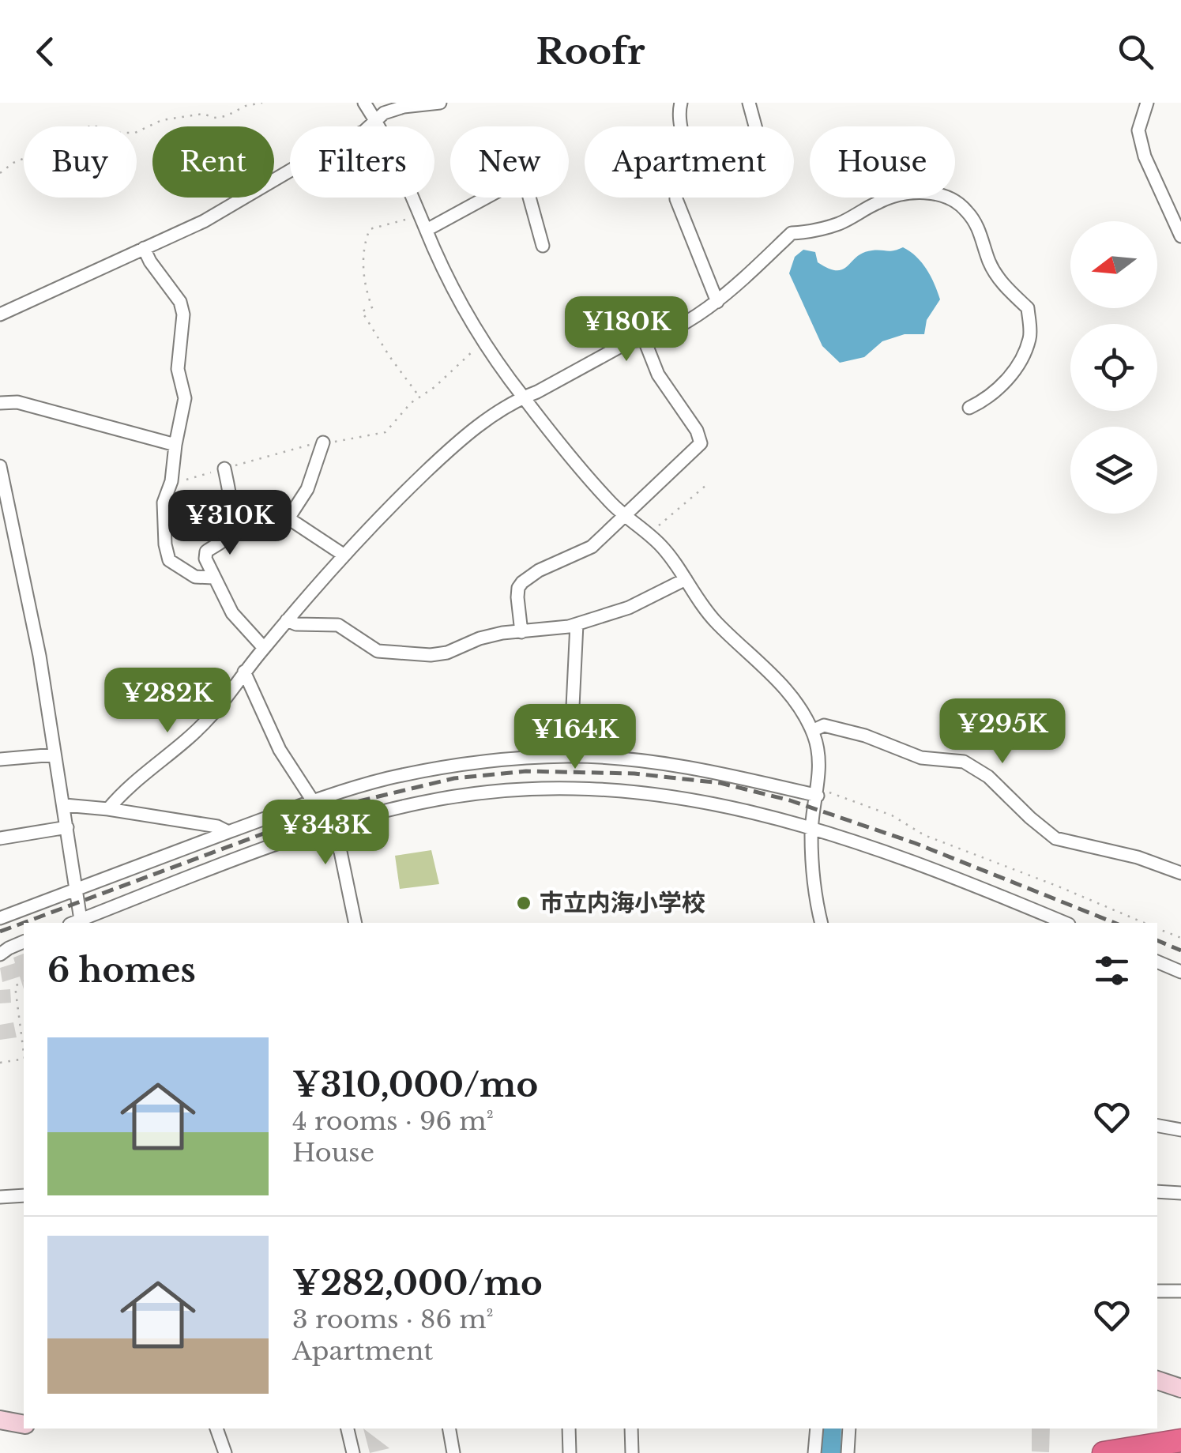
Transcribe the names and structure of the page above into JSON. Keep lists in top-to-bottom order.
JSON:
{
  "places": ["市立内海小学校"],
  "north": "left",
  "page": {
    "header": "Roofr",
    "chip": [
      "Buy",
      "Rent",
      "Filters",
      "New",
      "Apartment",
      "House"
    ],
    "price": [
      "¥180K",
      "¥310K",
      "¥282K",
      "¥295K",
      "¥164K",
      "¥343K"
    ],
    "heading": "6 homes",
    "list": [
      {
        "name": "¥310,000/mo",
        "note": "4 rooms · 96 m² · House"
      },
      {
        "name": "¥282,000/mo",
        "note": "3 rooms · 86 m² · Apartment"
      }
    ]
  }
}
